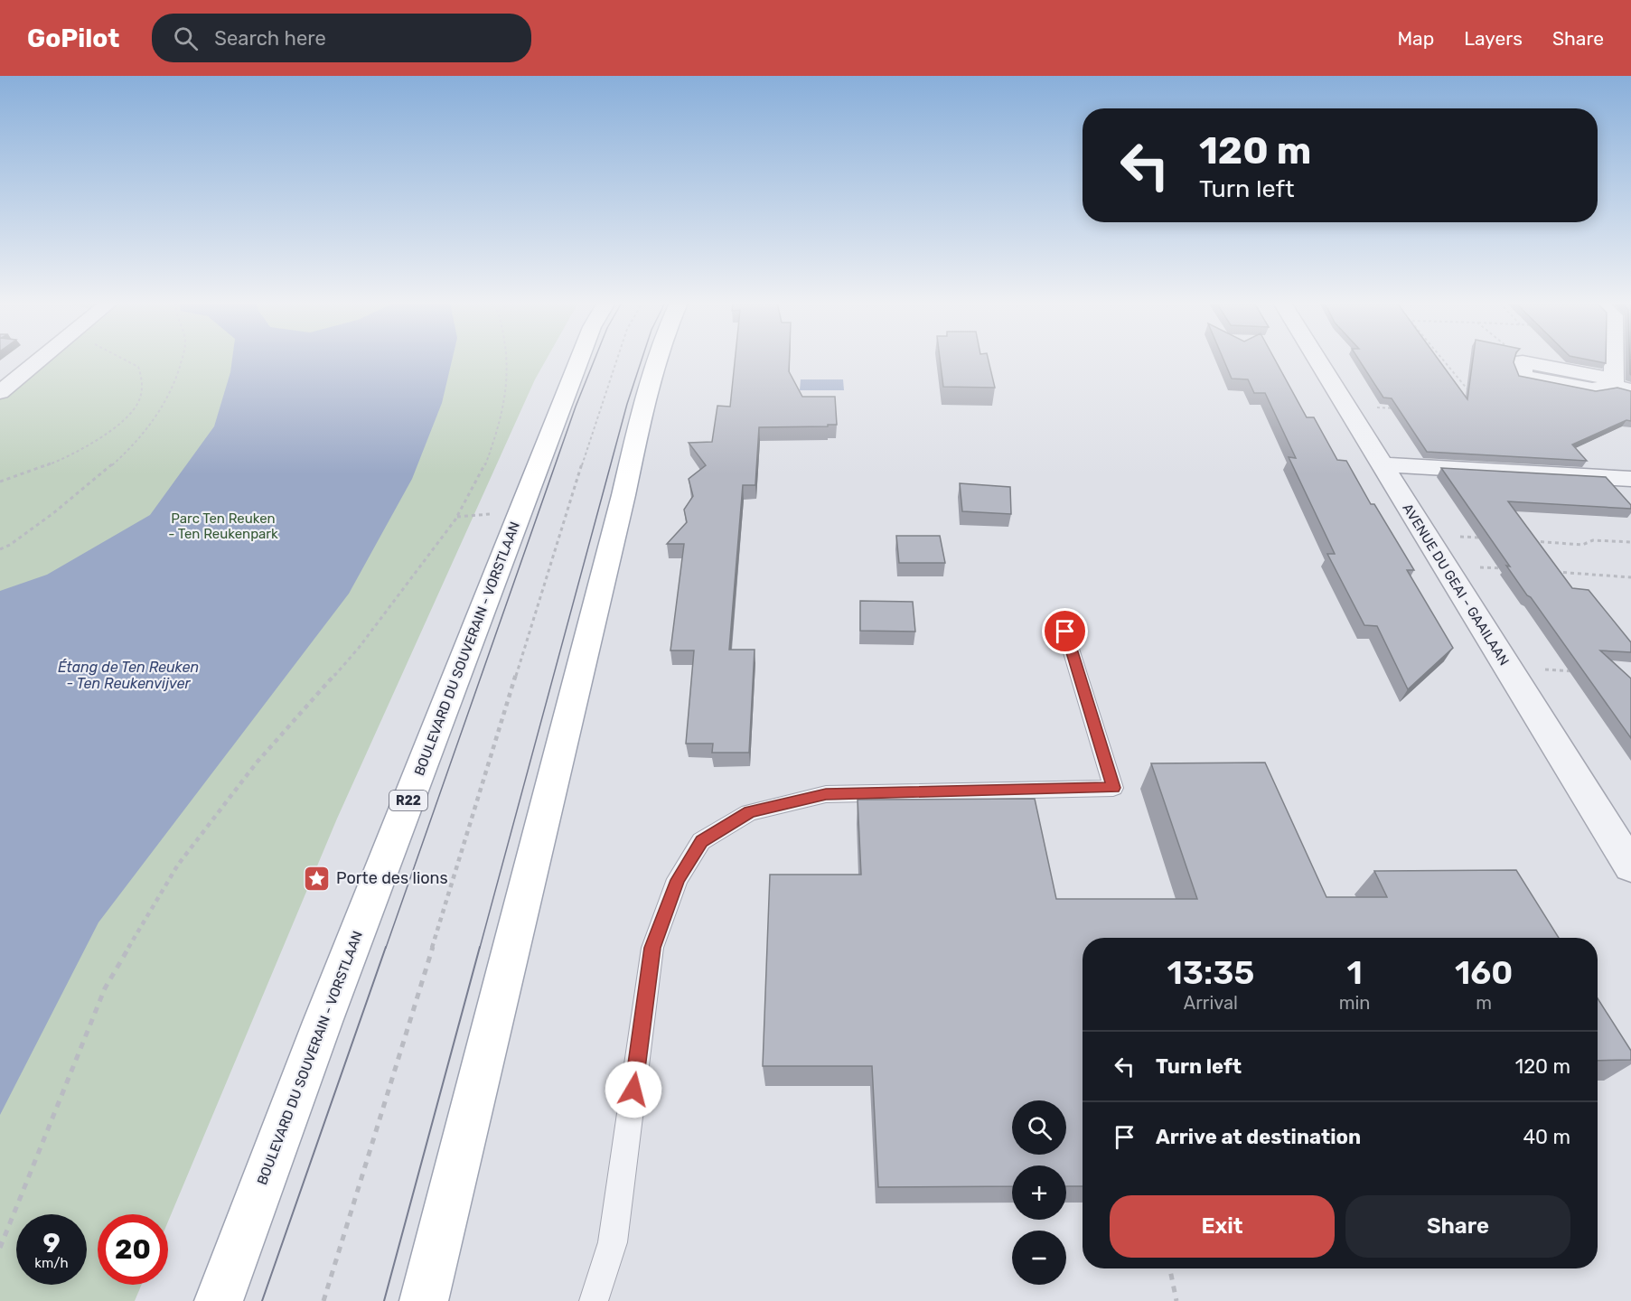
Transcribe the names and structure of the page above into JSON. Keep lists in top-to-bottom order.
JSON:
{
  "streets": {
    "main road": ["BOULEVARD DU SOUVERAIN - VORSTLAAN", "R22"],
    "street": ["AVENUE DU GEAI - GAAILAAN"]
  },
  "water": ["Étang de Ten Reuken - Ten Reukenvijver"],
  "parks": ["Parc Ten Reuken - Ten Reukenpark"],
  "places": {
    "place": ["Porte des lions"]
  },
  "page": {
    "header": "GoPilot",
    "search": "Search here",
    "nav": ["Map", "Layers", "Share"],
    "turn": ["120 m", "Turn left"],
    "eta": [
      "13:35",
      "Arrival",
      "1",
      "min",
      "160",
      "m"
    ],
    "list": [
      {
        "name": "Turn left",
        "value": "120 m"
      },
      {
        "name": "Arrive at destination",
        "value": "40 m"
      }
    ],
    "map_buttons": ["+", "−"],
    "buttons": ["Exit", "Share"],
    "speed": "9 km/h",
    "limit": "20"
  }
}
